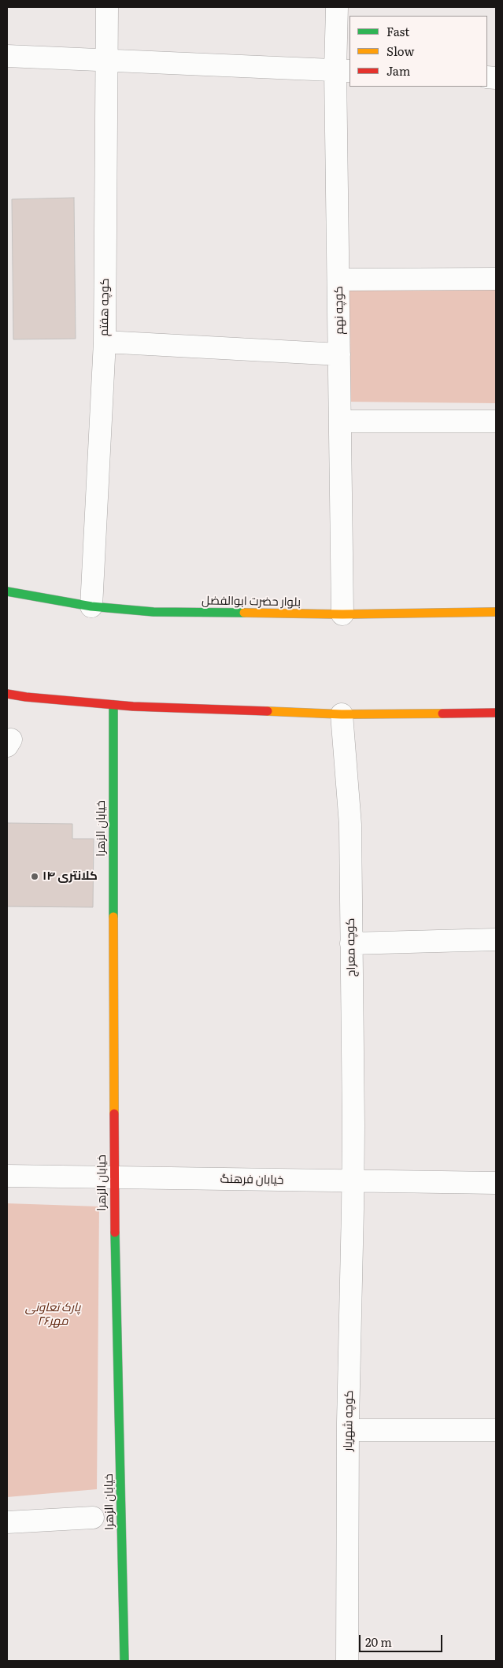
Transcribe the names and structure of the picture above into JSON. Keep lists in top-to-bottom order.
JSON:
{
  "streets": {
    "main road": ["بلوار حضرت ابوالفضل", "خیابان الزهرا"],
    "street": [
      "کوچه هفتم",
      "کوچه نهم",
      "کوچه معراج",
      "خیابان فرهنگ",
      "کوچه شهریار"
    ]
  },
  "crossings": [
    ["کوچه هفتم", "بلوار حضرت ابوالفضل"],
    ["کوچه نهم", "بلوار حضرت ابوالفضل"],
    ["خیابان الزهرا", "خیابان فرهنگ"],
    ["کوچه معراج", "خیابان فرهنگ"],
    ["کوچه معراج", "کوچه شهریار"],
    ["خیابان فرهنگ", "کوچه شهریار"]
  ],
  "parks": ["پارک تعاونی مهر۲۶"],
  "places": ["کلانتری ۱۴"],
  "legend": ["Fast", "Slow", "Jam"],
  "scale_bar": "20 m"
}
